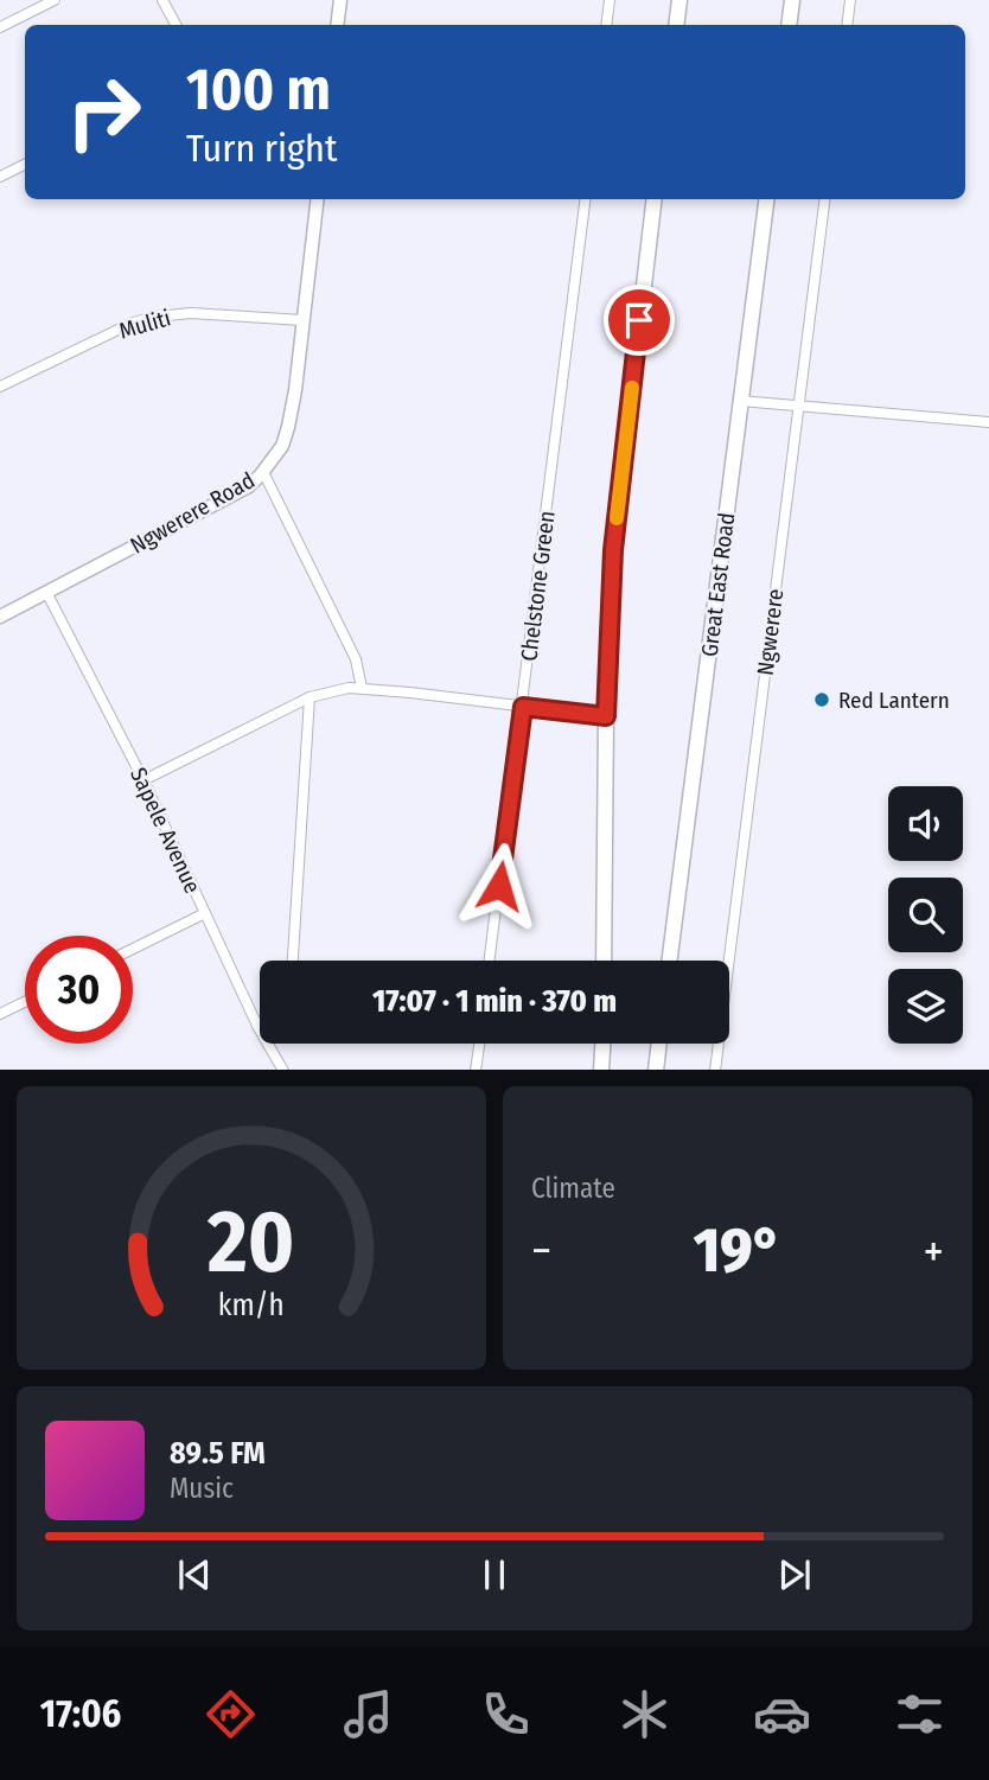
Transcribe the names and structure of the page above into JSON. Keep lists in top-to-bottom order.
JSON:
{
  "streets": {
    "main road": ["Great East Road"],
    "street": [
      "Muliti",
      "Ngwerere Road",
      "Chelstone Green",
      "Ngwerere",
      "Sapele Avenue"
    ]
  },
  "crossings": [
    ["Muliti", "Ngwerere Road"],
    ["Ngwerere Road", "Sapele Avenue"]
  ],
  "places": ["Red Lantern"],
  "page": {
    "turn": ["100 m", "Turn right"],
    "limit": "30",
    "trip": "17:07 · 1 min · 370 m",
    "tile": "Climate",
    "heat": ["−", "19°", "+"],
    "song": ["89.5 FM", "Music"],
    "tabs": "17:06",
    "gauge": ["20", "km/h"]
  }
}
